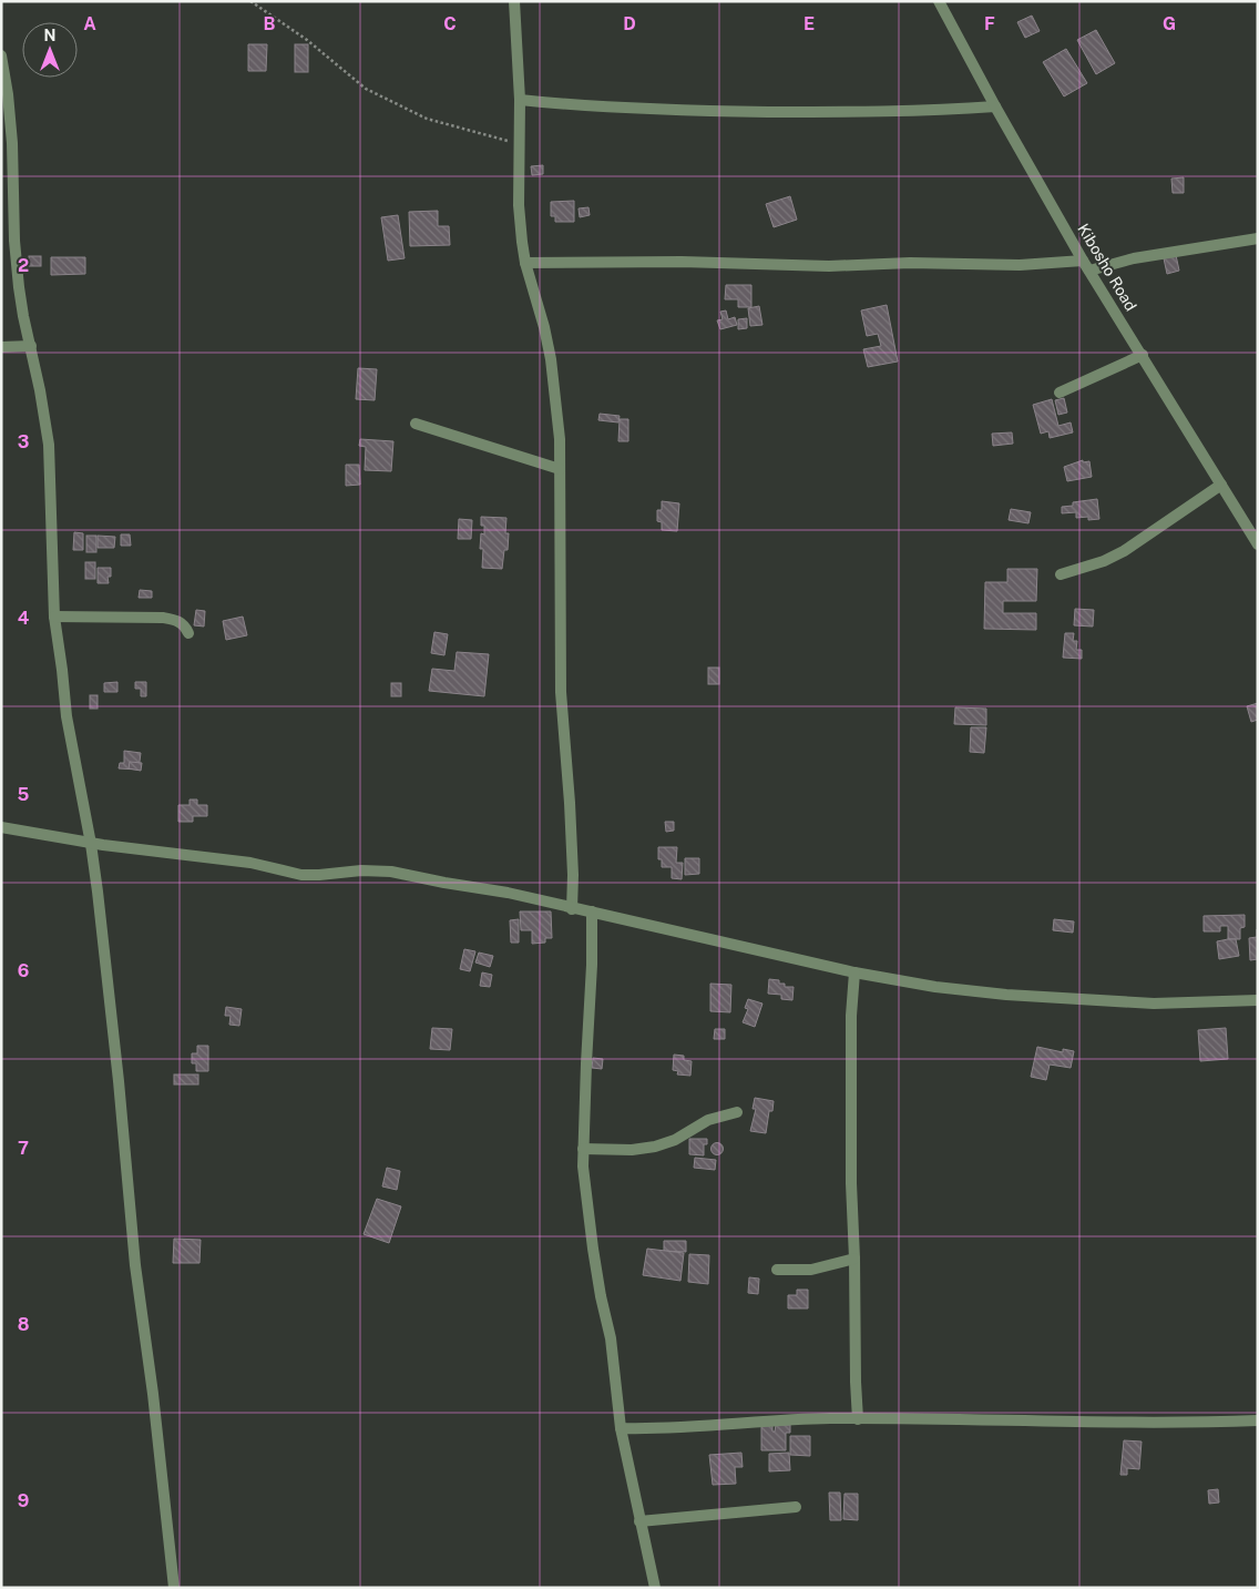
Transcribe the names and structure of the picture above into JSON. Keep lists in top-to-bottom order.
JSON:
{
  "streets": {
    "street": ["Kibosho Road"]
  },
  "north": "top",
  "grid": {
    "columns": [
      "A",
      "B",
      "C",
      "D",
      "E",
      "F",
      "G"
    ],
    "rows": [
      "2",
      "3",
      "4",
      "5",
      "6",
      "7",
      "8",
      "9"
    ]
  }
}
